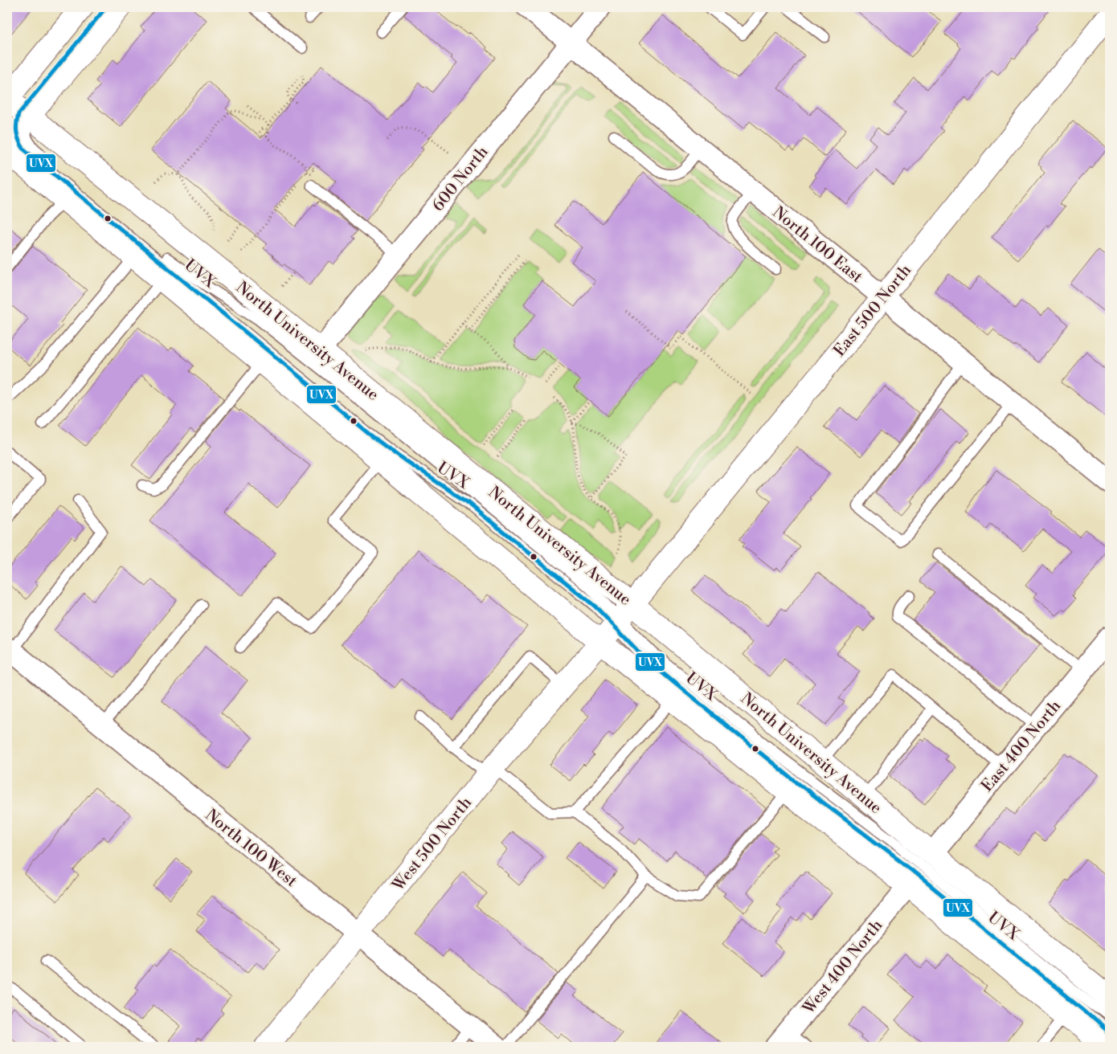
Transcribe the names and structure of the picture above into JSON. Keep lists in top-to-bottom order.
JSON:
{
  "streets": {
    "main road": ["East 500 North", "North University Avenue", "West 500 North"],
    "street": [
      "600 North",
      "North 100 East",
      "East 400 North",
      "North 100 West",
      "West 400 North"
    ],
    "lane": ["UVX"]
  },
  "crossings": [
    ["600 North", "North 100 East"],
    ["600 North", "North University Avenue"],
    ["North 100 East", "East 500 North"],
    ["UVX", "East 500 North"],
    ["UVX", "North University Avenue"],
    ["East 500 North", "North University Avenue"],
    ["East 500 North", "West 500 North"],
    ["North University Avenue", "East 400 North"],
    ["West 500 North", "North 100 West"]
  ],
  "lines": ["transit line UVX"]
}
